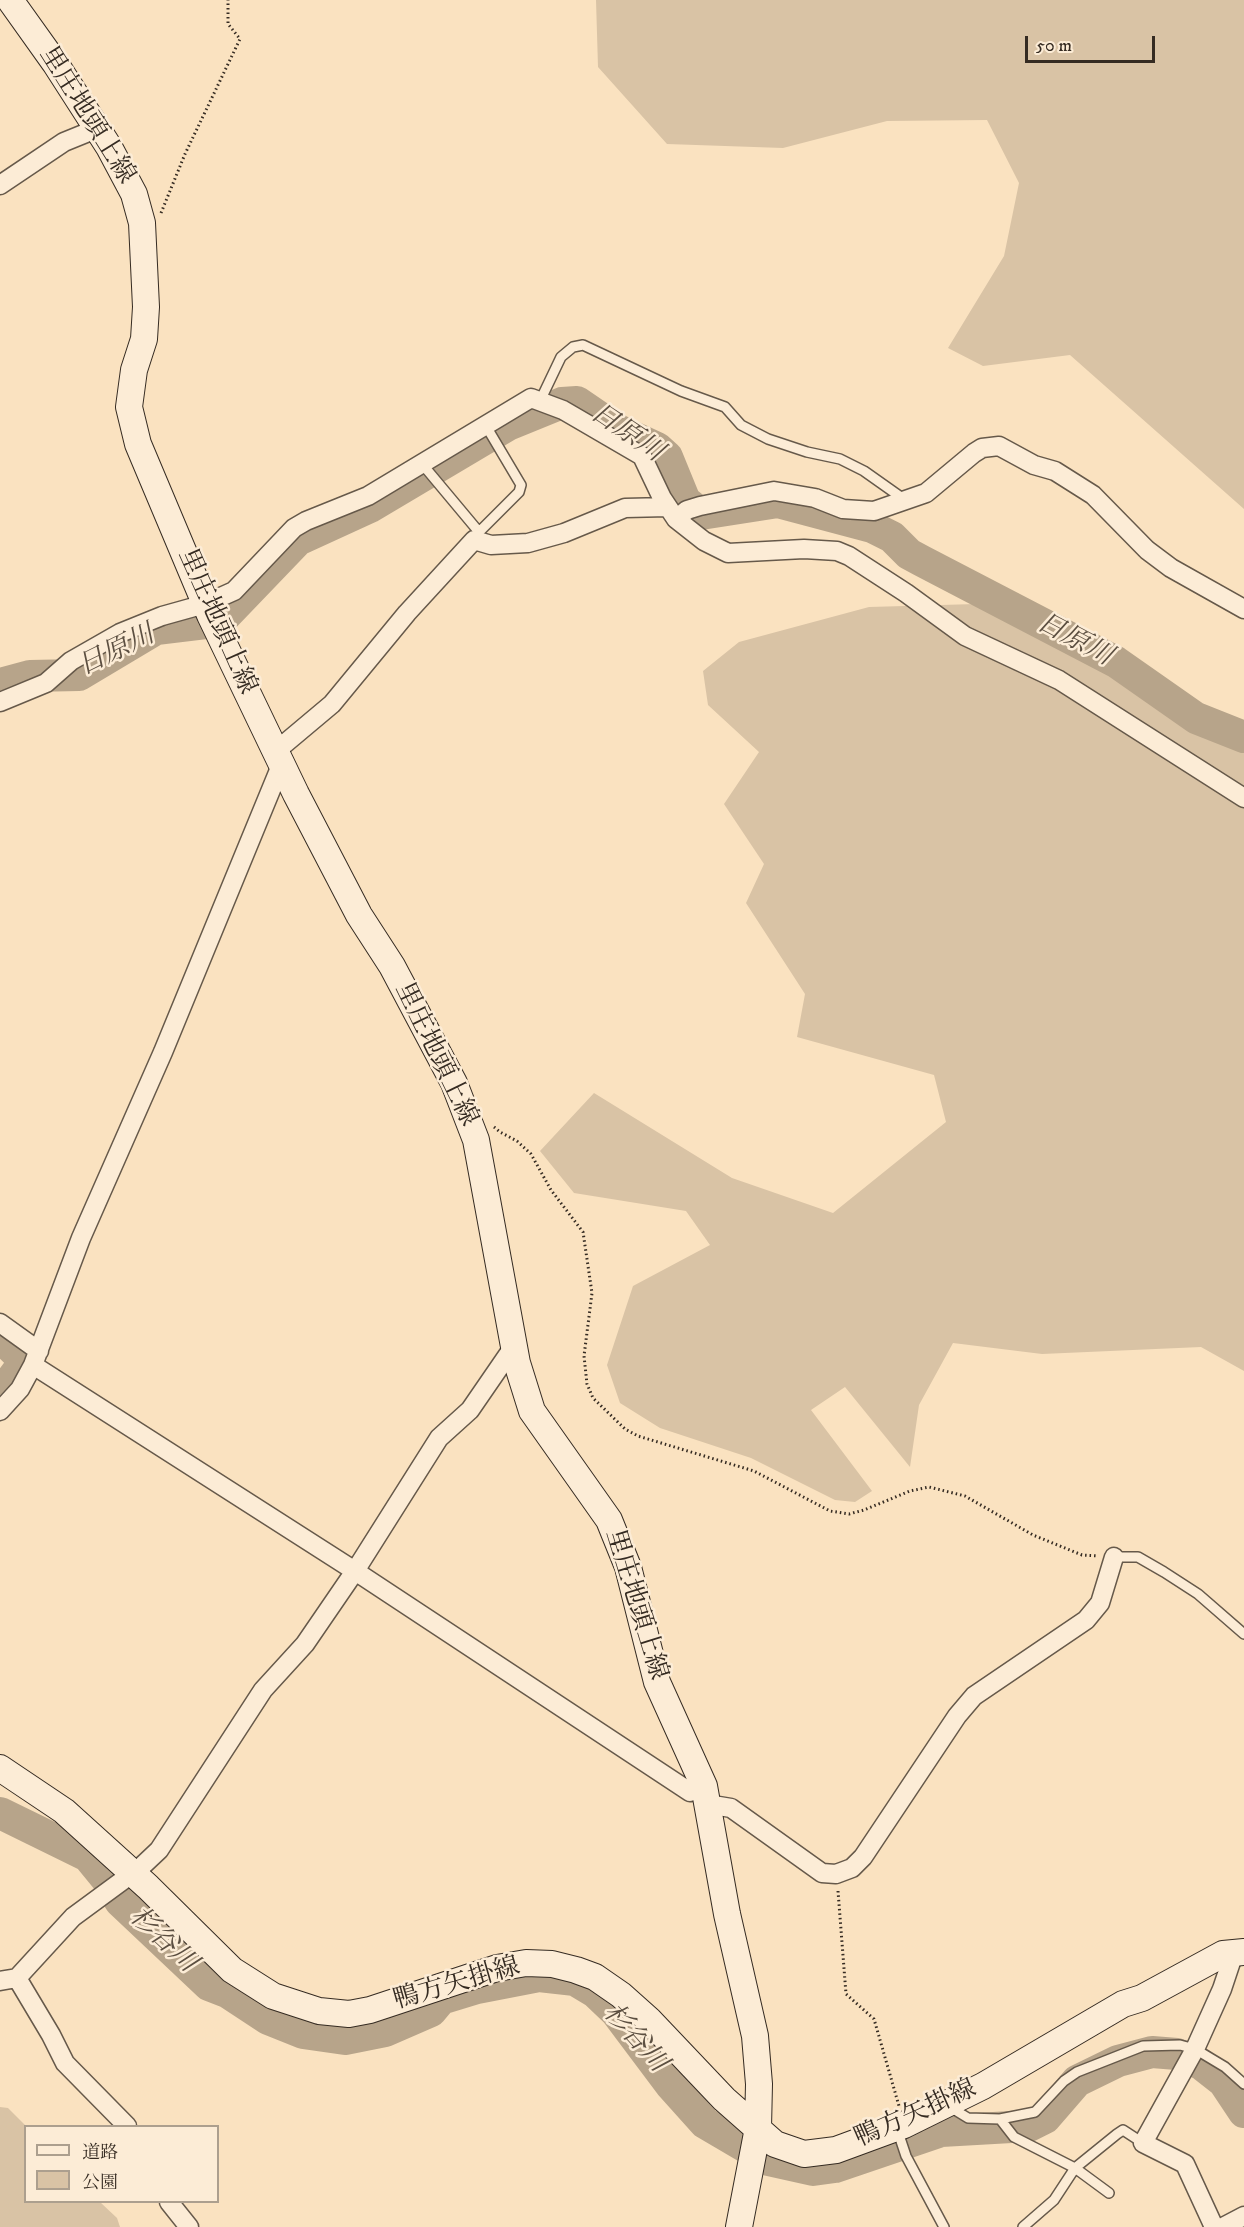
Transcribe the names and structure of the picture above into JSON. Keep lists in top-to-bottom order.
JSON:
{
  "streets": {
    "main road": ["里庄地頭上線", "鴨方矢掛線"]
  },
  "crossings": [
    ["里庄地頭上線", "鴨方矢掛線"]
  ],
  "water": ["日原川", "杉谷川"],
  "legend": ["道路", "公園"],
  "scale_bar": "50 m"
}
